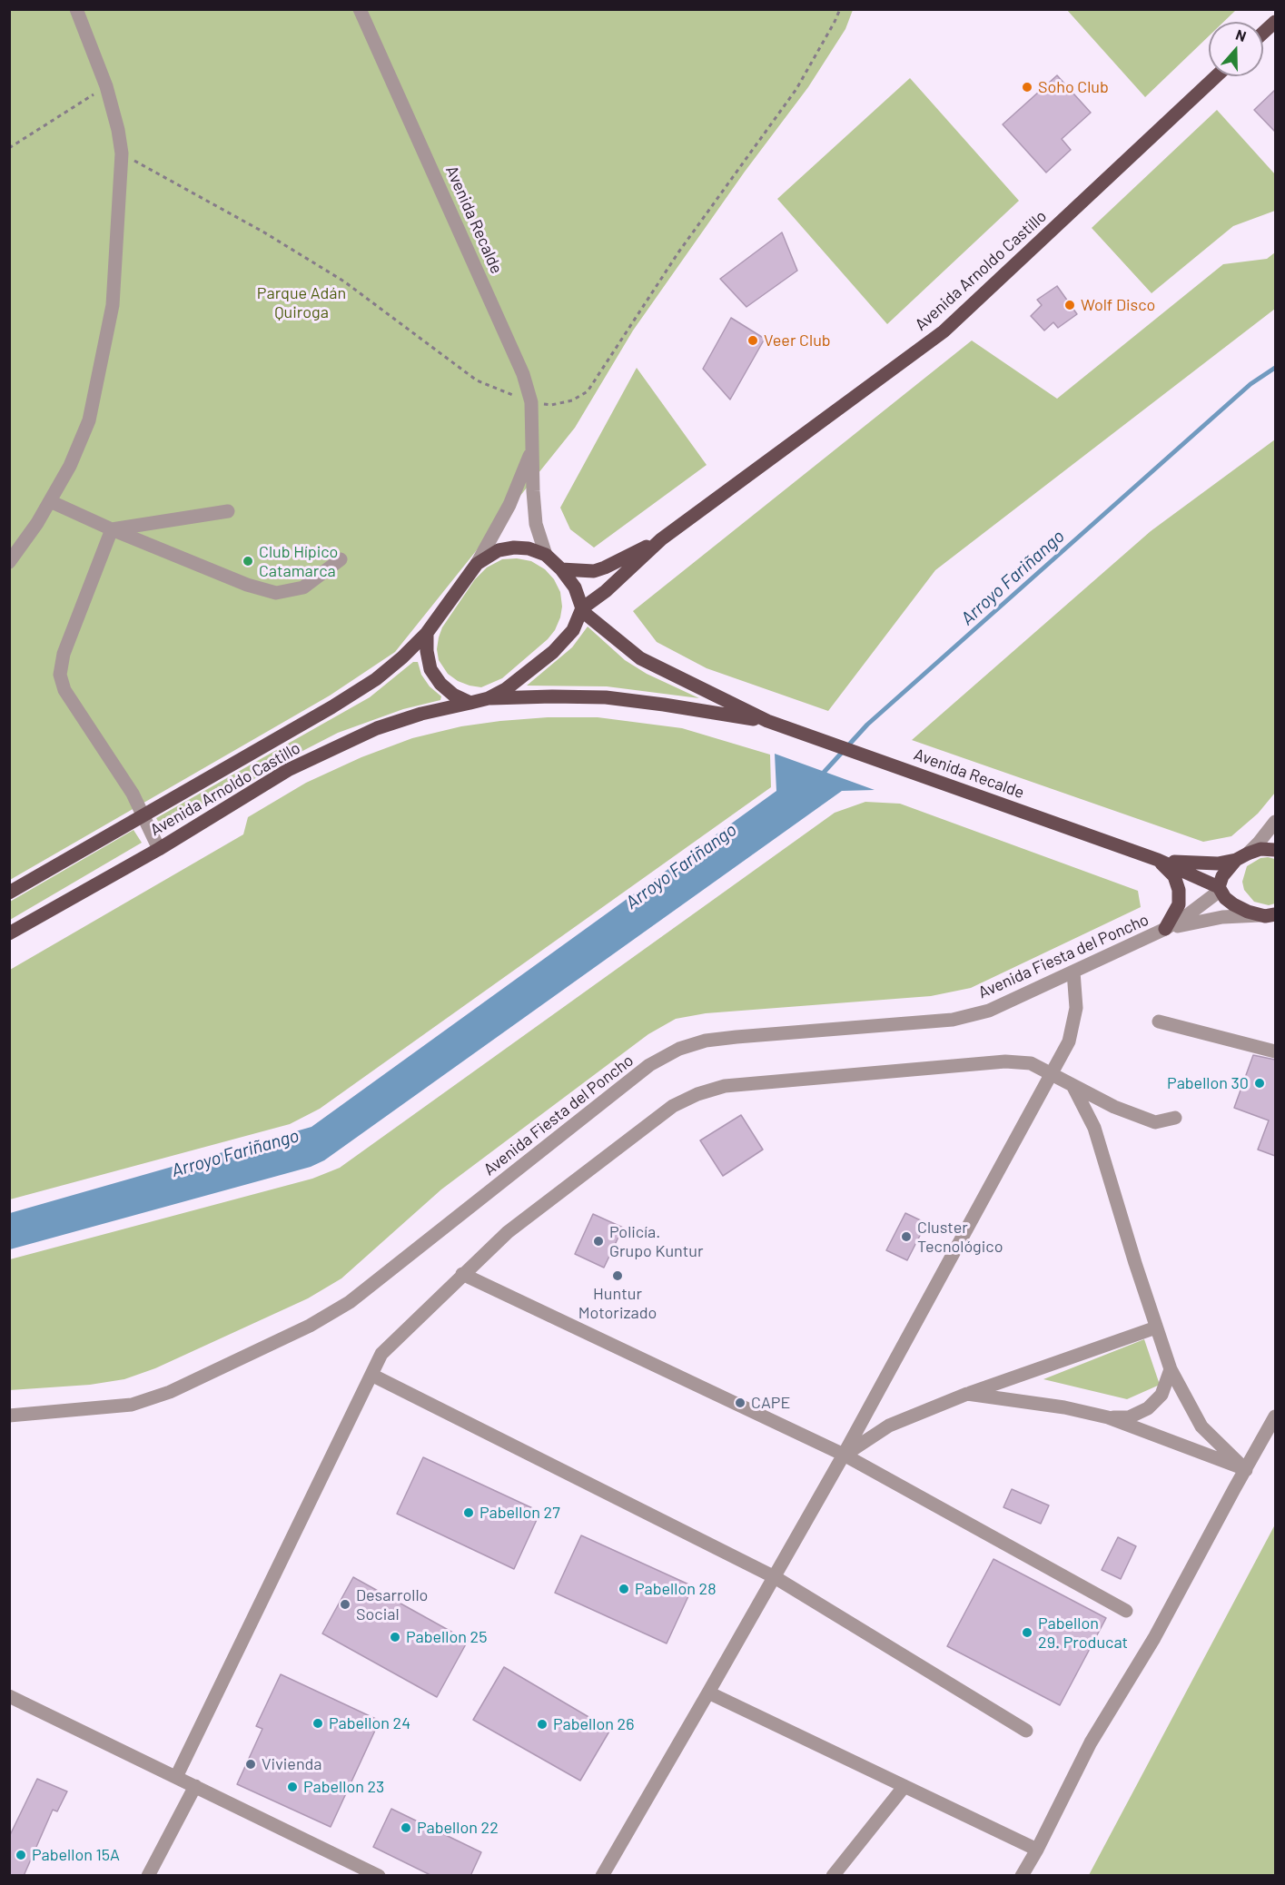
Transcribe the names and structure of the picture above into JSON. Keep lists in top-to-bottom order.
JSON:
{
  "streets": {
    "main road": ["Avenida Recalde", "Avenida Arnoldo Castillo"],
    "street": ["Avenida Fiesta del Poncho"]
  },
  "crossings": [
    ["Avenida Recalde", "Avenida Arnoldo Castillo"],
    ["Avenida Recalde", "Avenida Fiesta del Poncho"]
  ],
  "water": ["Arroyo Fariñango"],
  "parks": ["Parque Adán Quiroga"],
  "places": [
    "Soho Club",
    "Wolf Disco",
    "Veer Club",
    "Club Hípico Catamarca",
    "Pabellon 30",
    "Cluster Tecnológico",
    "Policía. Grupo Kuntur",
    "Huntur Motorizado",
    "CAPE",
    "Pabellon 27",
    "Pabellon 28",
    "Desarrollo Social",
    "Pabellon 29. Producat",
    "Pabellon 25",
    "Pabellon 24",
    "Pabellon 26",
    "Vivienda",
    "Pabellon 23",
    "Pabellon 22",
    "Pabellon 15A"
  ],
  "north": "top"
}
